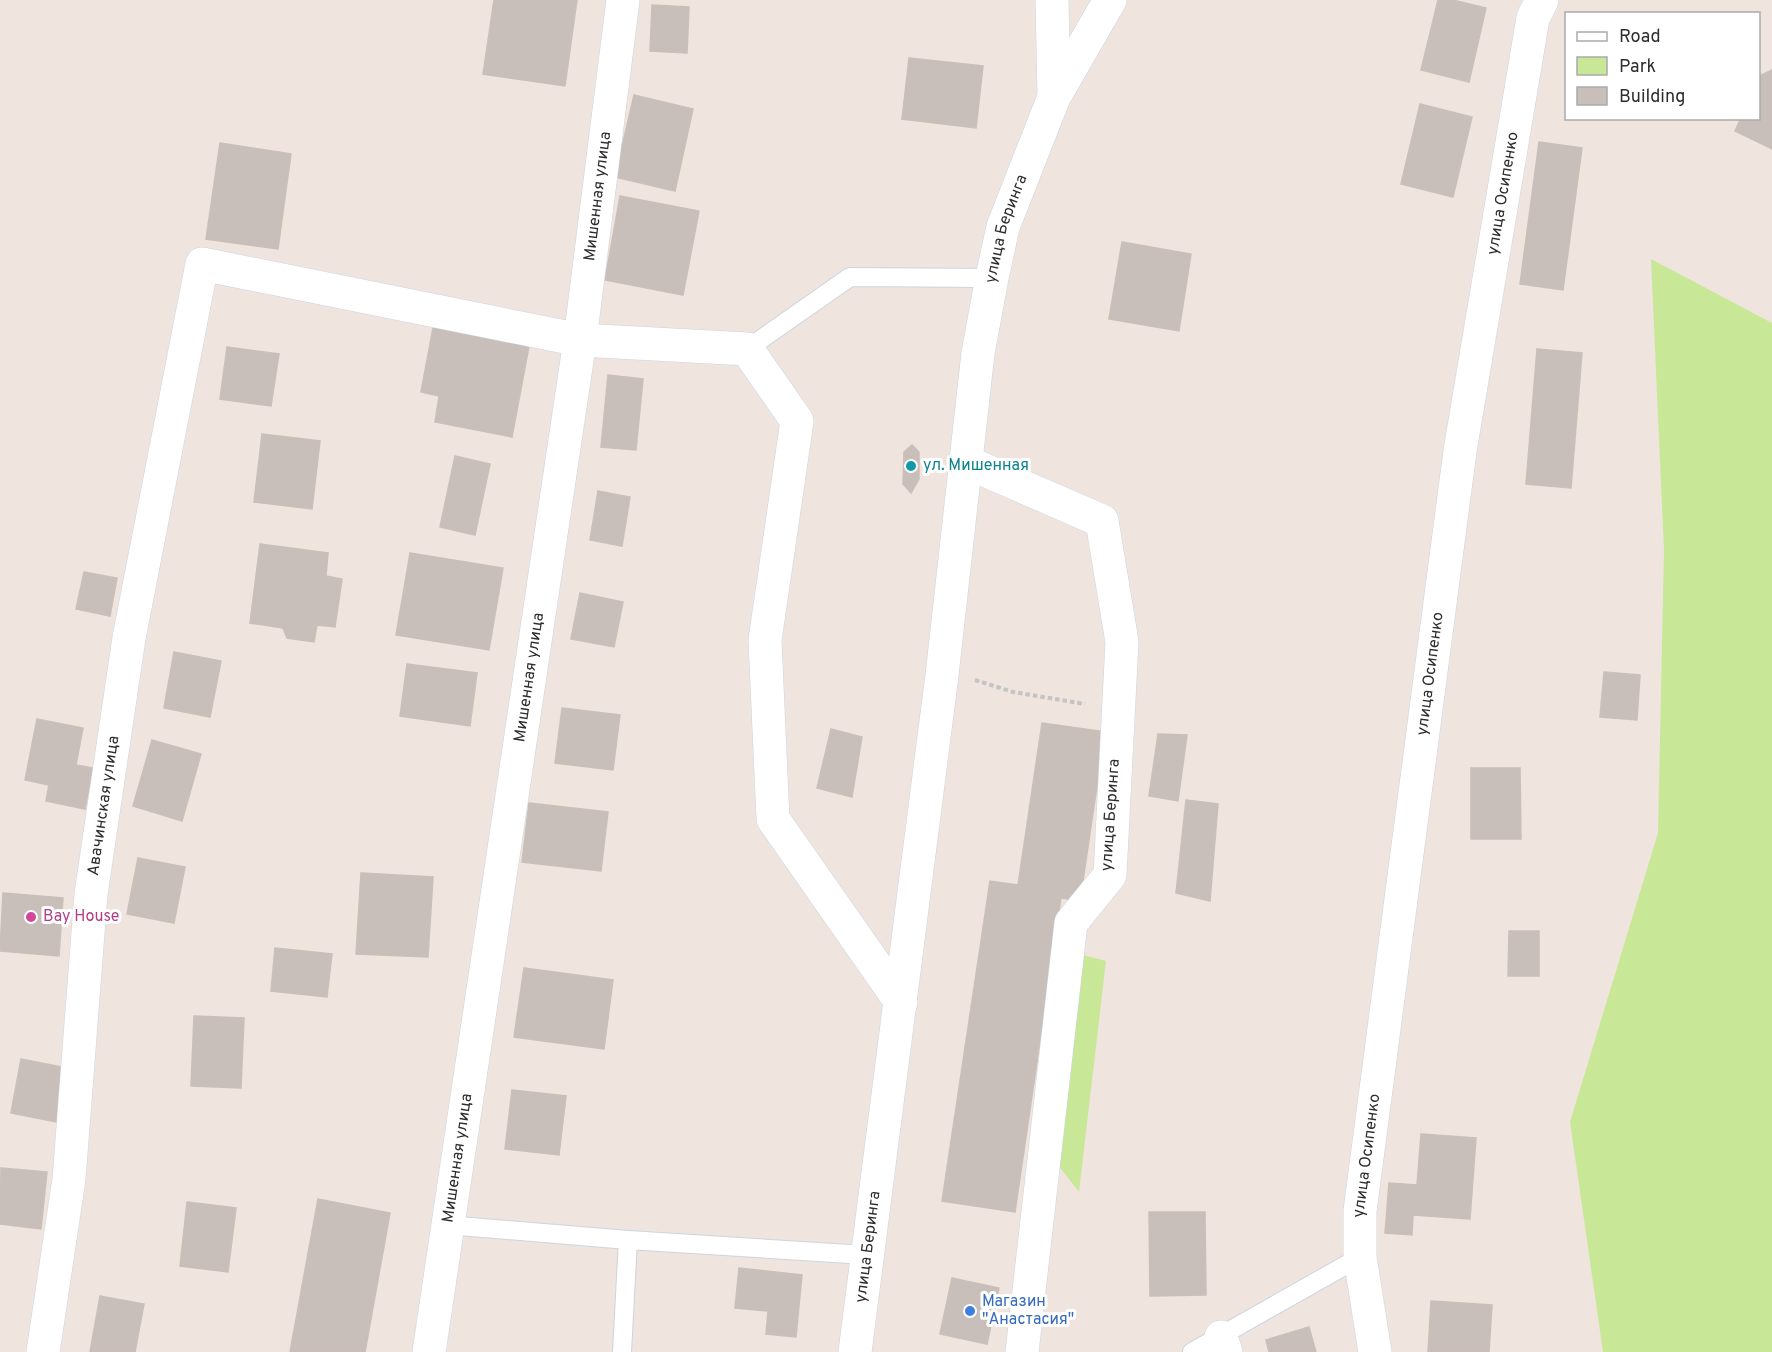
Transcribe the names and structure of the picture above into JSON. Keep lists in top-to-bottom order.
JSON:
{
  "streets": {
    "street": [
      "улица Осипенко",
      "Мишенная улица",
      "улица Беринга",
      "Авачинская улица"
    ]
  },
  "crossings": [
    ["Мишенная улица", "Авачинская улица"]
  ],
  "places": ["ул. Мишенная", "Bay House", "Магазин \"Анастасия\""],
  "legend": ["Road", "Park", "Building"]
}
